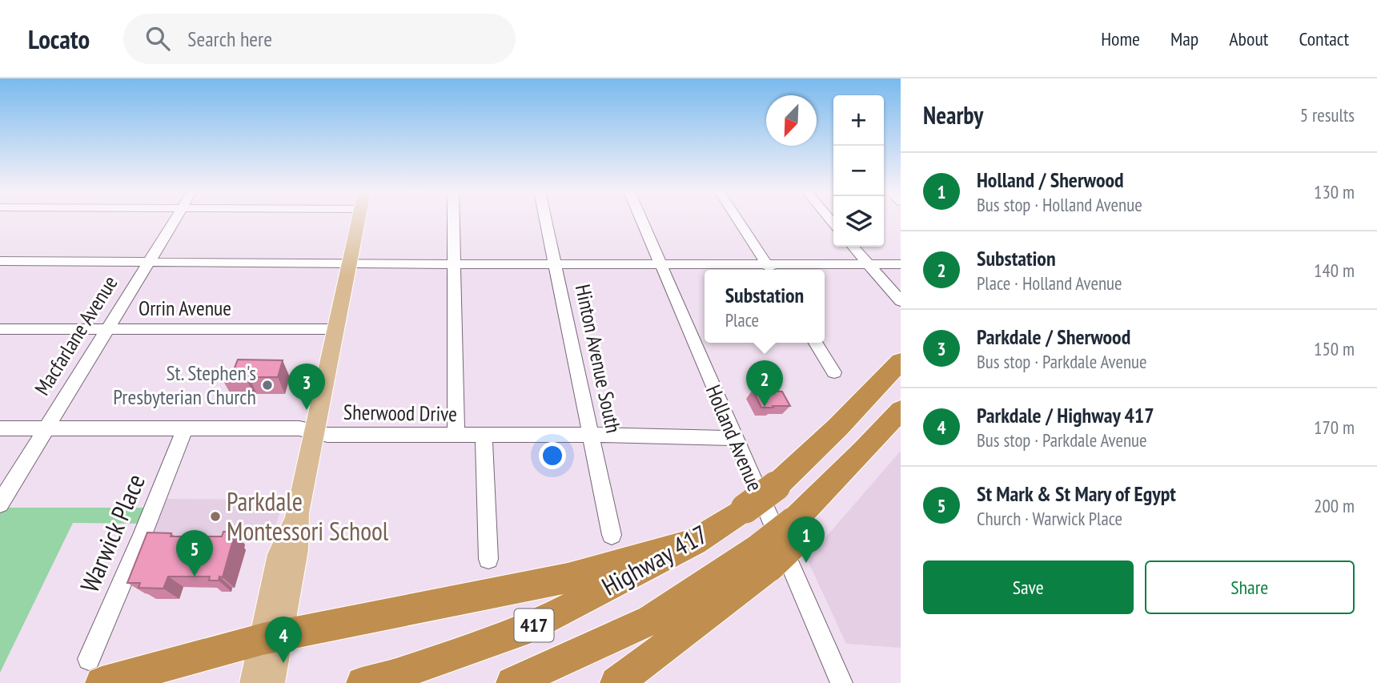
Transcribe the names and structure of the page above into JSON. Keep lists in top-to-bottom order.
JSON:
{
  "streets": {
    "highway": ["Highway 417", "417"],
    "street": [
      "Orrin Avenue",
      "Macfarlane Avenue",
      "Hinton Avenue South",
      "Sherwood Drive",
      "Holland Avenue",
      "Warwick Place"
    ]
  },
  "crossings": [
    ["Orrin Avenue", "Macfarlane Avenue"],
    ["Macfarlane Avenue", "Sherwood Drive"],
    ["Hinton Avenue South", "Sherwood Drive"],
    ["Sherwood Drive", "Holland Avenue"],
    ["Sherwood Drive", "Warwick Place"]
  ],
  "places": ["St. Stephen's Presbyterian Church", "Parkdale Montessori School"],
  "north": "bottom left",
  "page": {
    "header": "Locato",
    "search": "Search here",
    "nav": [
      "Home",
      "Map",
      "About",
      "Contact"
    ],
    "heading": ["Nearby", "5 results"],
    "map_buttons": ["+", "−"],
    "list": [
      {
        "mark": "1",
        "name": "Holland / Sherwood",
        "note": "Bus stop · Holland Avenue",
        "value": "130 m"
      },
      {
        "mark": "2",
        "name": "Substation",
        "note": "Place · Holland Avenue",
        "value": "140 m"
      },
      {
        "mark": "3",
        "name": "Parkdale / Sherwood",
        "note": "Bus stop · Parkdale Avenue",
        "value": "150 m"
      },
      {
        "mark": "4",
        "name": "Parkdale / Highway 417",
        "note": "Bus stop · Parkdale Avenue",
        "value": "170 m"
      },
      {
        "mark": "5",
        "name": "St Mark & St Mary of Egypt",
        "note": "Church · Warwick Place",
        "value": "200 m"
      }
    ],
    "popup": ["Substation", "Place"],
    "pins": [
      "2",
      "3",
      "1",
      "5",
      "4"
    ],
    "buttons": ["Save", "Share"]
  }
}
